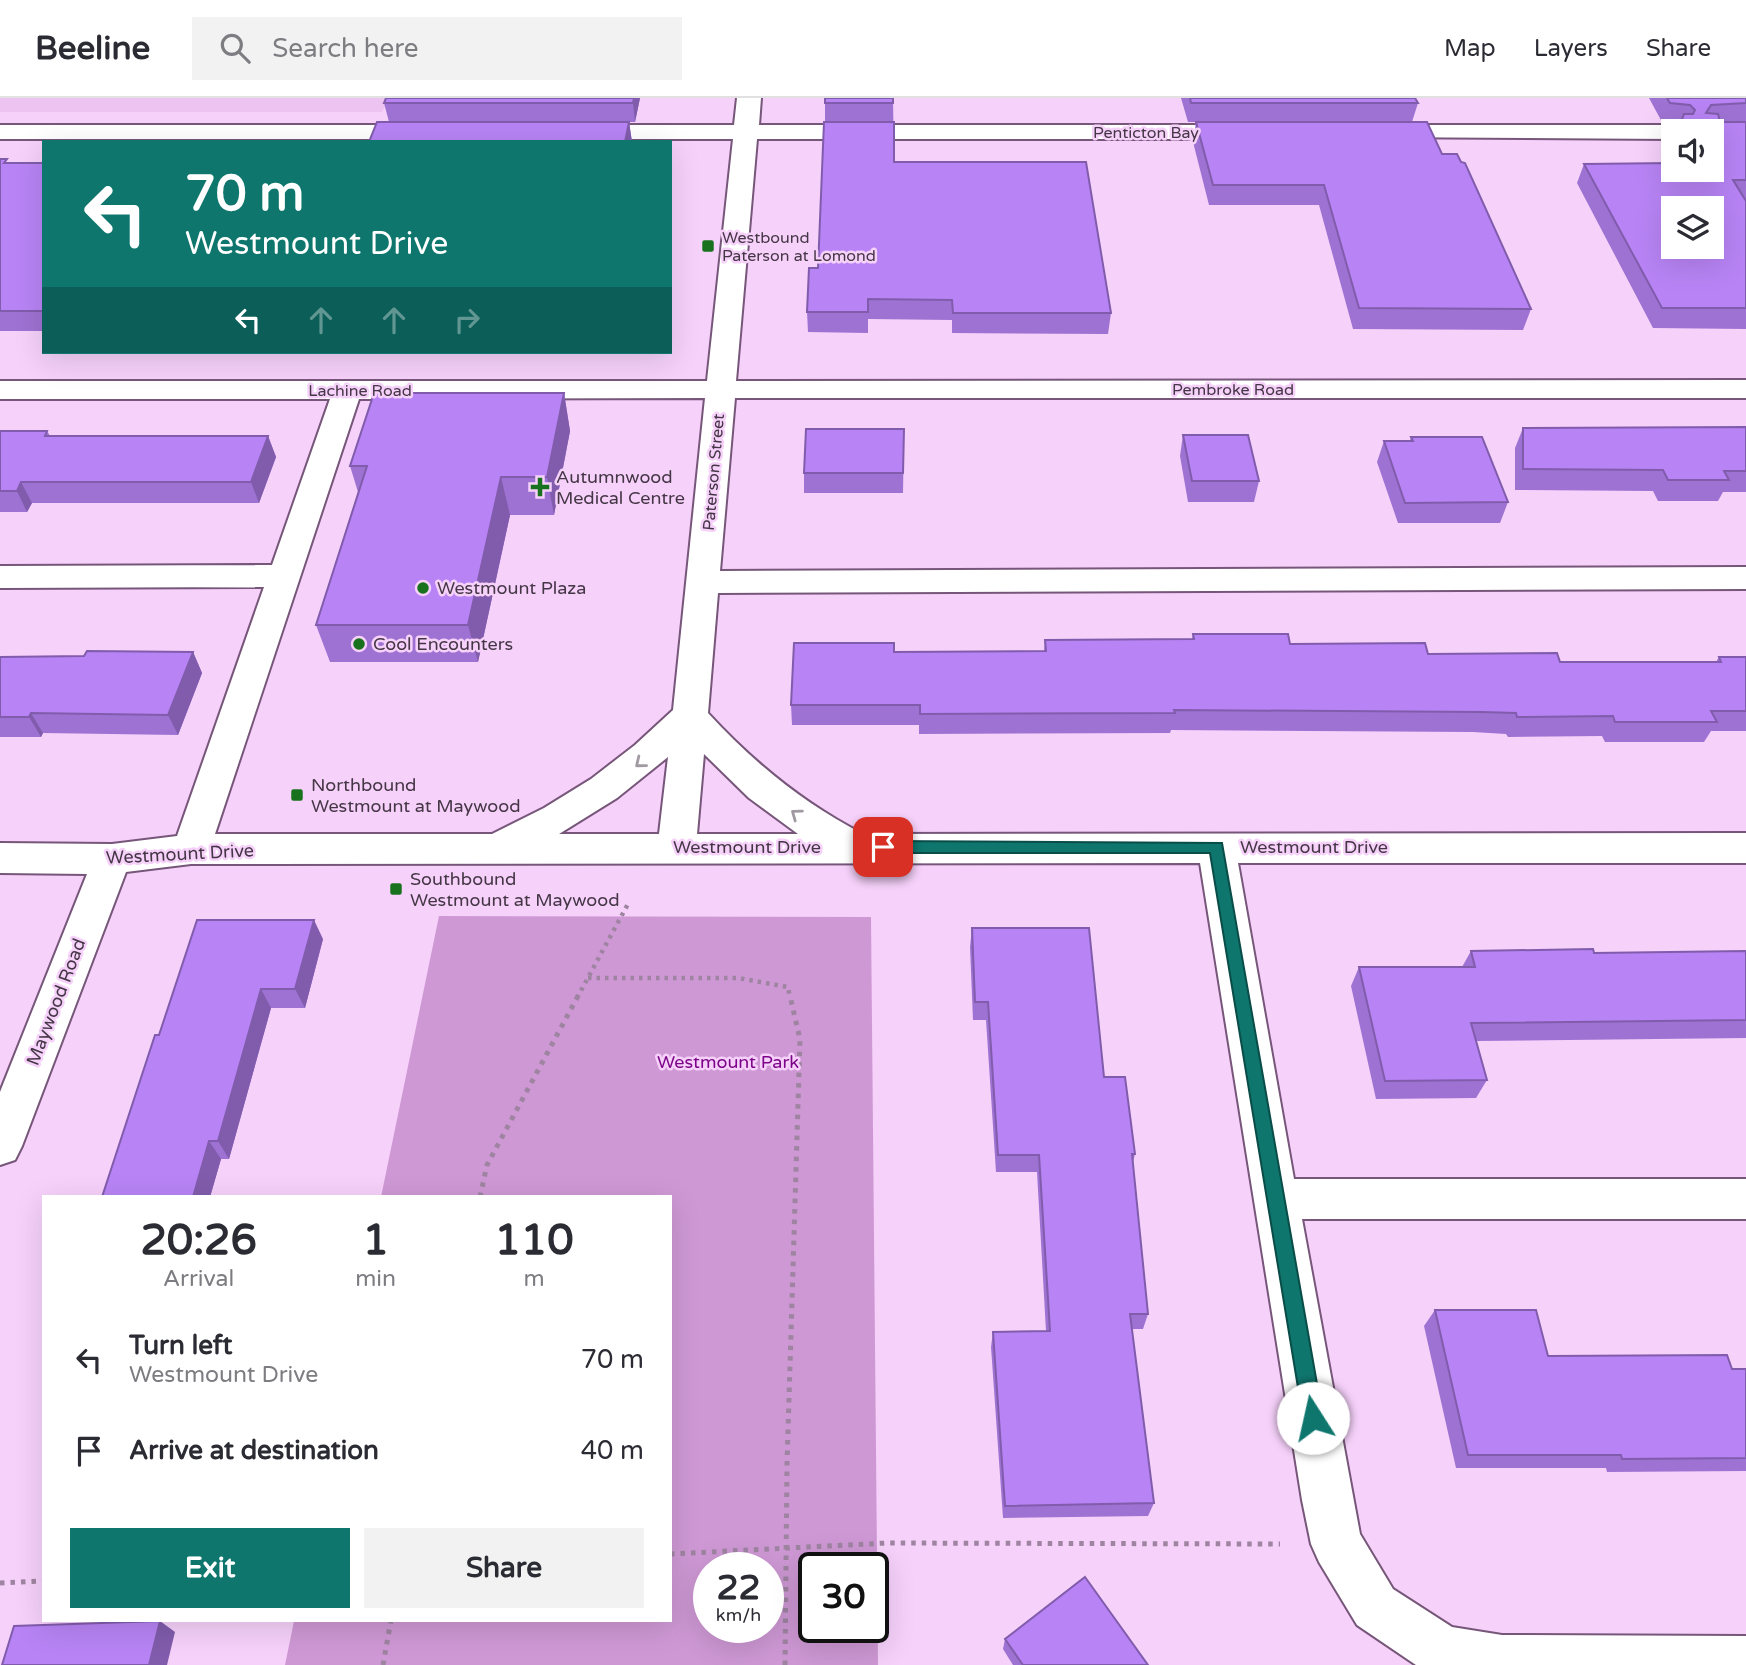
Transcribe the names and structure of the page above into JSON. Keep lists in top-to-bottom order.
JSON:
{
  "streets": {
    "street": [
      "Penticton Bay",
      "Pembroke Road",
      "Lachine Road",
      "Paterson Street",
      "Westmount Drive",
      "Maywood Road"
    ]
  },
  "crossings": [
    ["Penticton Bay", "Paterson Street"],
    ["Pembroke Road", "Lachine Road"],
    ["Pembroke Road", "Paterson Street"],
    ["Lachine Road", "Paterson Street"],
    ["Paterson Street", "Westmount Drive"],
    ["Westmount Drive", "Maywood Road"]
  ],
  "parks": ["Westmount Park"],
  "places": {
    "transit": ["Westbound Paterson at Lomond", "Northbound Westmount at Maywood", "Southbound Westmount at Maywood"],
    "health": ["Autumnwood Medical Centre"],
    "other": ["Westmount Plaza", "Cool Encounters"]
  },
  "page": {
    "header": "Beeline",
    "search": "Search here",
    "nav": ["Map", "Layers", "Share"],
    "turn": ["70 m", "Westmount Drive"],
    "eta": [
      "20:26",
      "Arrival",
      "1",
      "min",
      "110",
      "m"
    ],
    "list": [
      {
        "name": "Turn left",
        "note": "Westmount Drive",
        "value": "70 m"
      },
      {
        "name": "Arrive at destination",
        "value": "40 m"
      }
    ],
    "buttons": ["Exit", "Share"],
    "speed": "22 km/h",
    "limit": "30"
  }
}
